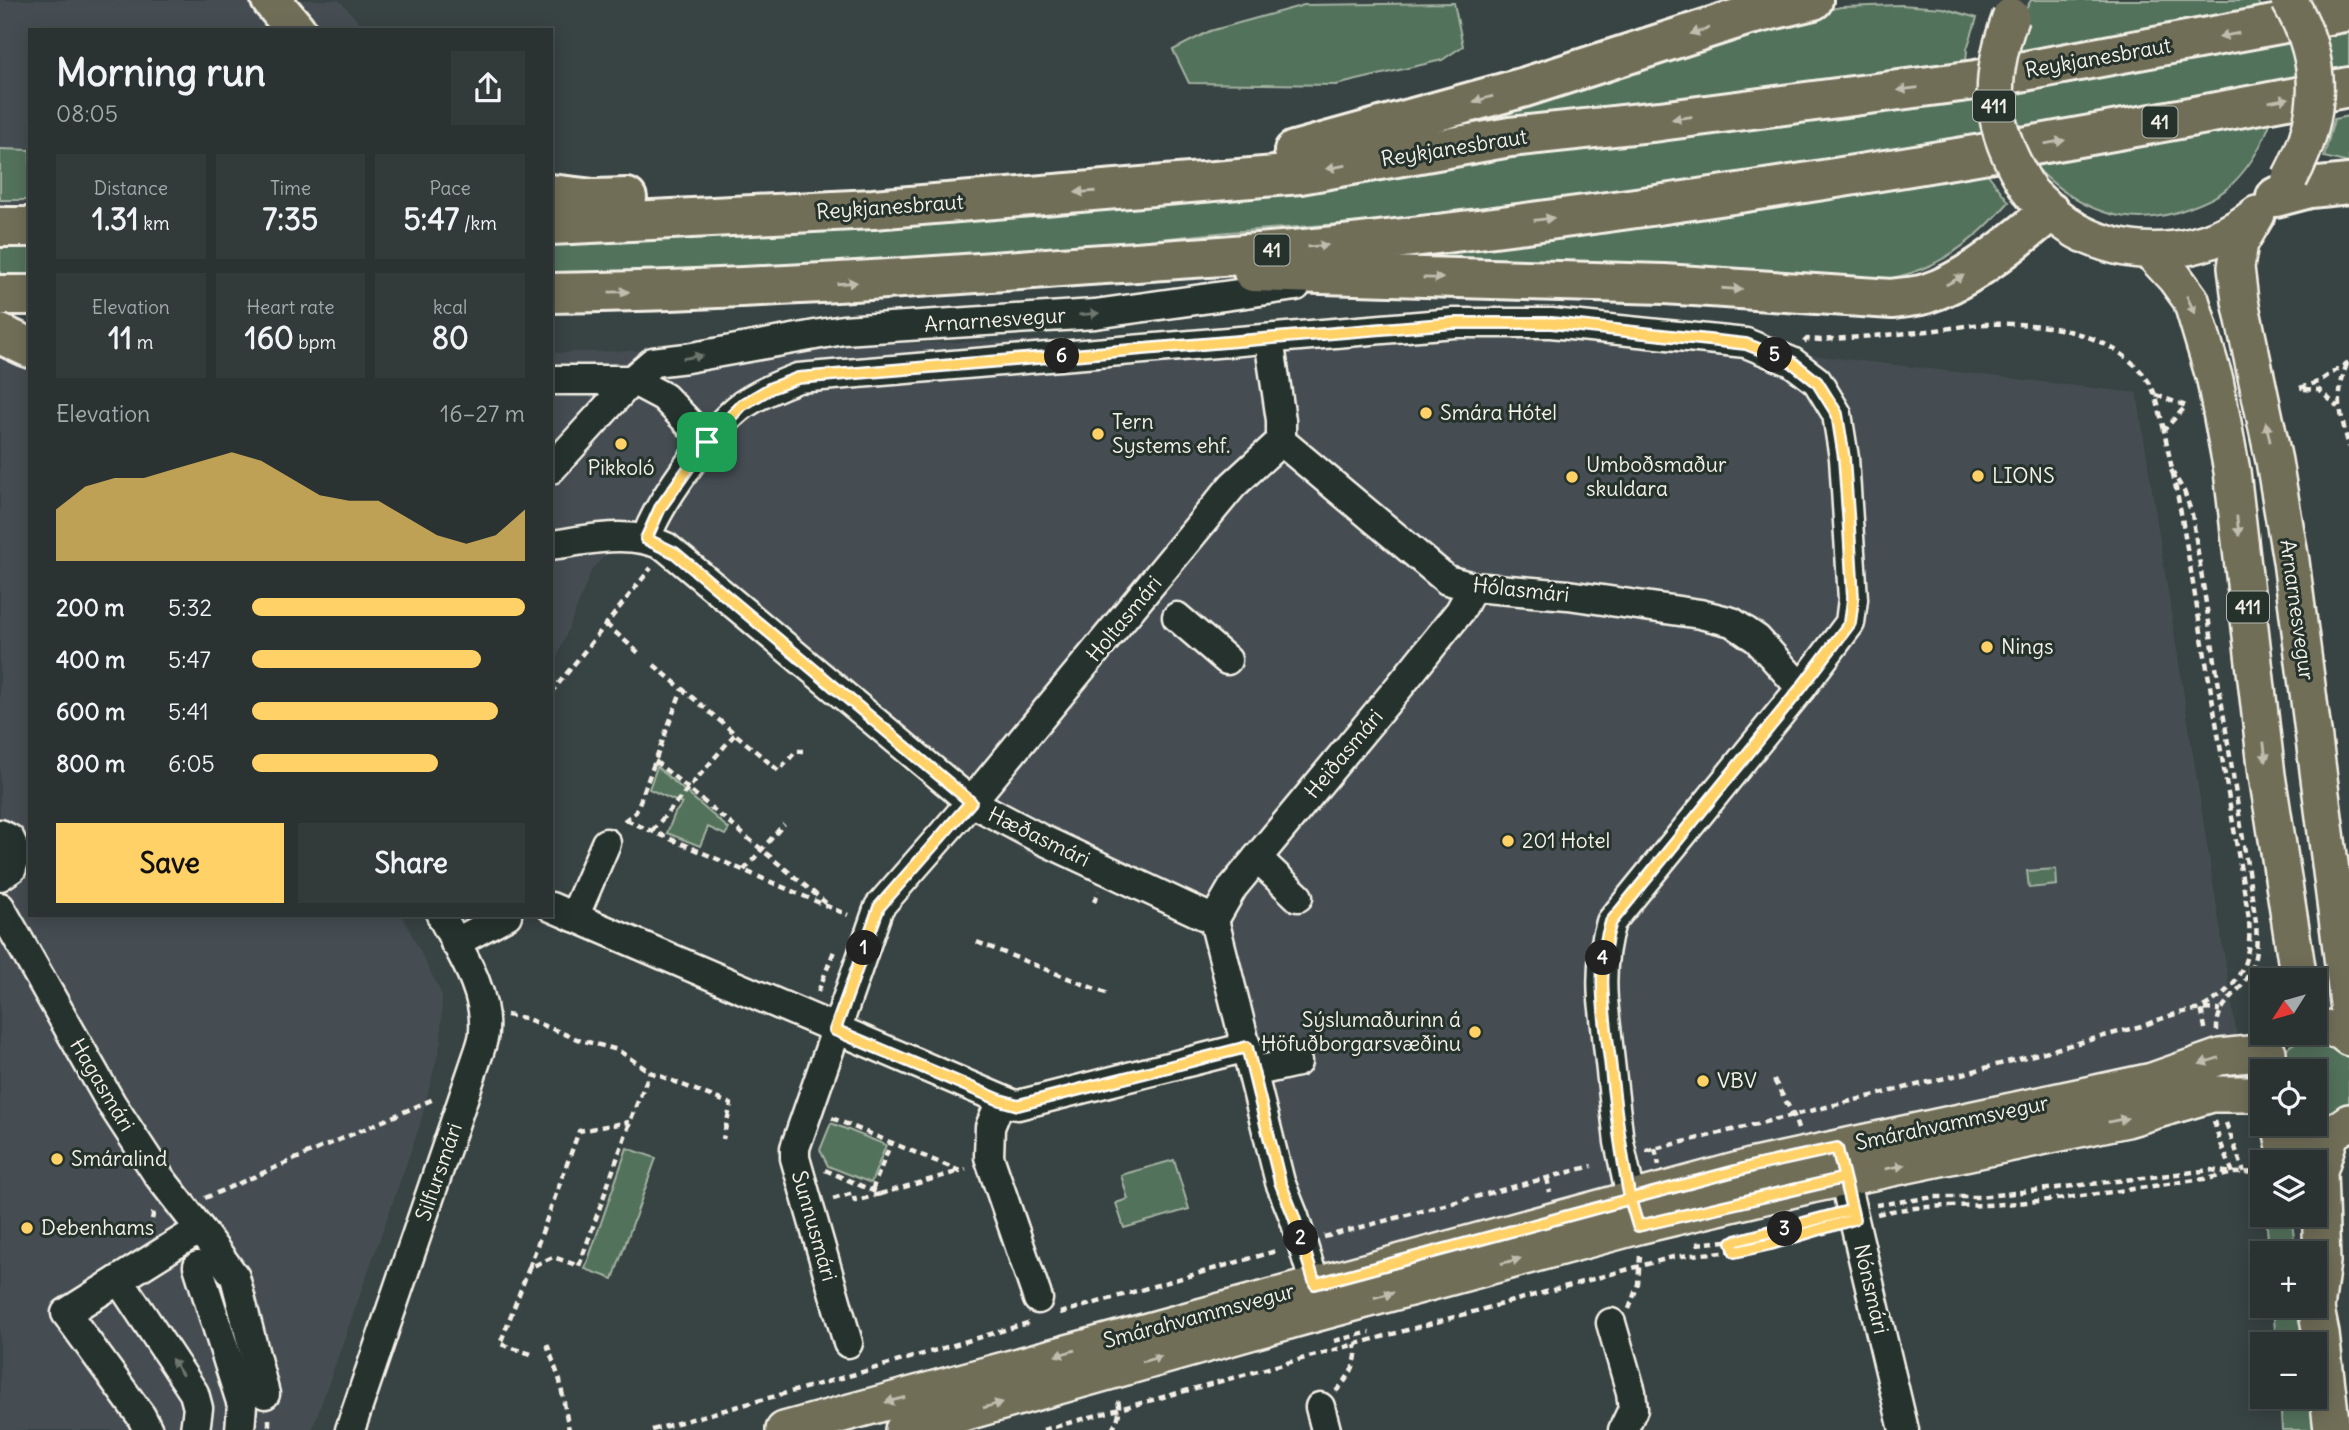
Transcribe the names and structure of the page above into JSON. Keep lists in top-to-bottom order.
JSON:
{
  "streets": {
    "highway": ["Reykjanesbraut", "41"],
    "main road": ["411", "Arnarnesvegur", "Smárahvammsvegur"],
    "street": [
      "Hólasmári",
      "Holtasmári",
      "Heiðasmári",
      "Hæðasmári",
      "Hagasmári",
      "Silfursmári",
      "Sunnusmári",
      "Nónsmári"
    ]
  },
  "crossings": [
    ["411", "Arnarnesvegur"],
    ["Hólasmári", "Holtasmári"],
    ["Hólasmári", "Heiðasmári"],
    ["Holtasmári", "Hæðasmári"],
    ["Holtasmári", "Sunnusmári"],
    ["Heiðasmári", "Hæðasmári"],
    ["Hæðasmári", "Sunnusmári"],
    ["Smárahvammsvegur", "Nónsmári"]
  ],
  "places": [
    "Smára Hótel",
    "Tern Systems ehf.",
    "Pikkoló",
    "LIONS",
    "Umboðsmaður skuldara",
    "Nings",
    "201 Hotel",
    "Sýslumaðurinn á Höfuðborgarsvæðinu",
    "VBV",
    "Smáralind",
    "Debenhams"
  ],
  "north": "bottom left",
  "page": {
    "heading": ["Morning run", "08:05"],
    "stats": [
      ["Distance", "1.31 km"],
      ["Time", "7:35"],
      ["Pace", "5:47 /km"],
      ["Elevation", "11 m"],
      ["Heart rate", "160 bpm"],
      ["kcal", "80"]
    ],
    "pins": [
      "5",
      "6",
      "1",
      "4",
      "3",
      "2"
    ],
    "chart": ["Elevation", "16–27 m"],
    "list": [
      {
        "name": "200 m",
        "note": "5:32"
      },
      {
        "name": "400 m",
        "note": "5:47"
      },
      {
        "name": "600 m",
        "note": "5:41"
      },
      {
        "name": "800 m",
        "note": "6:05"
      }
    ],
    "buttons": ["Save", "Share"],
    "map_buttons": ["+", "−"]
  }
}
